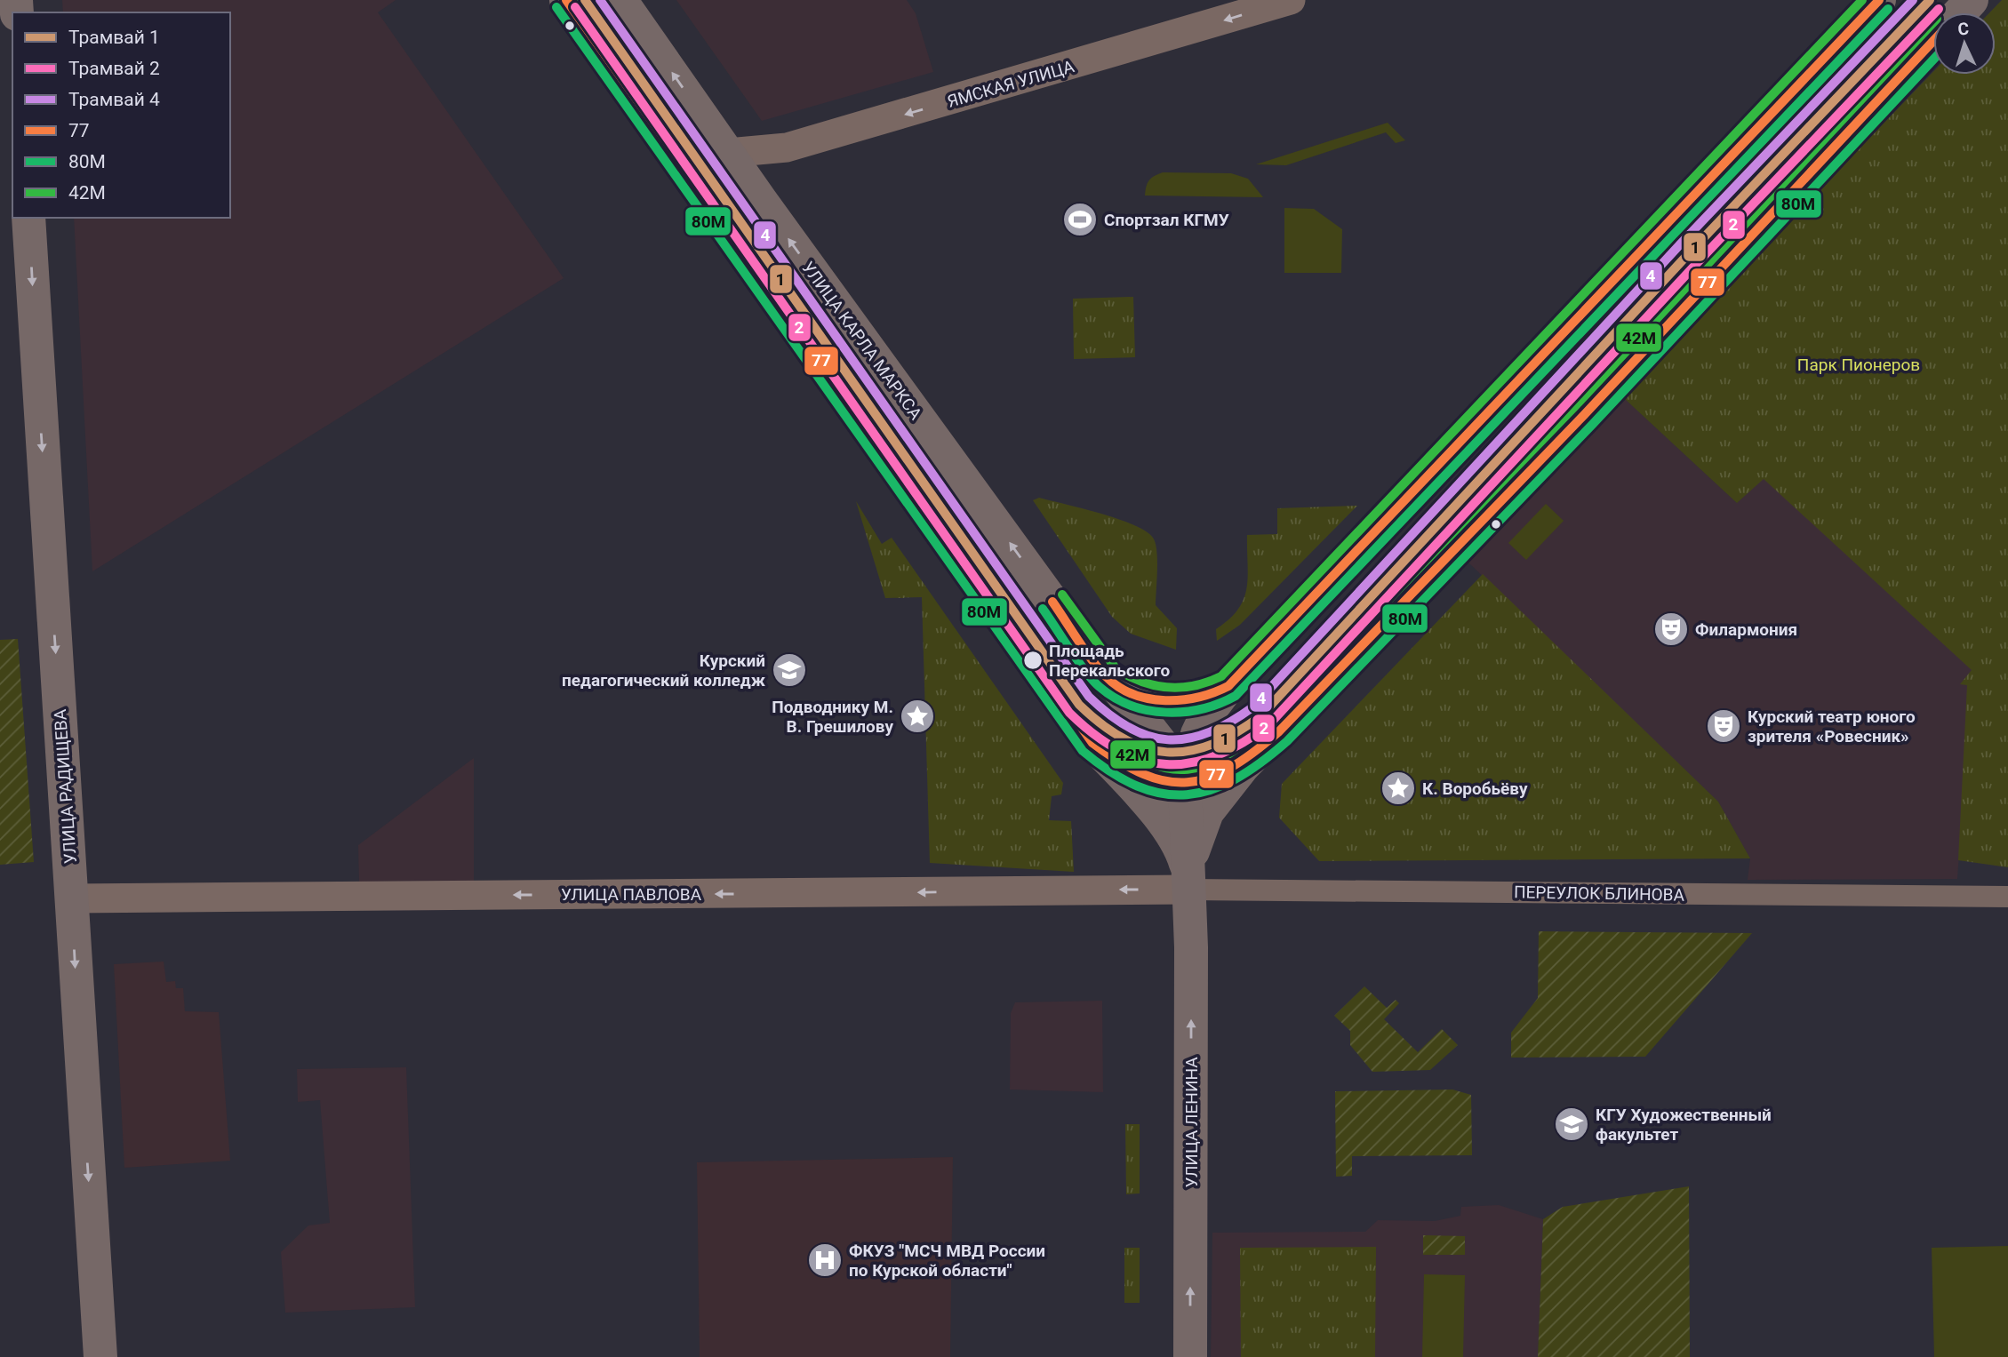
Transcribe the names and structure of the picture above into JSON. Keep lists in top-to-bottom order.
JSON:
{
  "streets": {
    "main road": [
      "ЯМСКАЯ УЛИЦА",
      "УЛИЦА КАРЛА МАРКСА",
      "УЛИЦА РАДИЩЕВА",
      "УЛИЦА ПАВЛОВА",
      "УЛИЦА ЛЕНИНА"
    ],
    "street": ["ПЕРЕУЛОК БЛИНОВА"]
  },
  "crossings": [
    ["ЯМСКАЯ УЛИЦА", "УЛИЦА КАРЛА МАРКСА"],
    ["УЛИЦА РАДИЩЕВА", "УЛИЦА ПАВЛОВА"],
    ["ПЕРЕУЛОК БЛИНОВА", "УЛИЦА ПАВЛОВА"],
    ["ПЕРЕУЛОК БЛИНОВА", "УЛИЦА ЛЕНИНА"],
    ["УЛИЦА ПАВЛОВА", "УЛИЦА ЛЕНИНА"]
  ],
  "one_way": [
    "ЯМСКАЯ УЛИЦА",
    "УЛИЦА РАДИЩЕВА",
    "УЛИЦА ПАВЛОВА",
    "УЛИЦА ЛЕНИНА"
  ],
  "parks": ["Парк Пионеров"],
  "places": {
    "sports": ["Спортзал КГМУ"],
    "theatre": ["Филармония", "Курский театр юного зрителя «Ровесник»"],
    "other": ["Площадь Перекальского"],
    "school or university": ["Курский педагогический колледж", "КГУ Художественный факультет"],
    "place": ["Подводнику М. В. Грешилову", "К. Воробьёву"],
    "hospital": ["ФКУЗ \"МСЧ МВД России по Курской области\""]
  },
  "lines": [
    "tram line 1",
    "tram line 4",
    "transit line 77",
    "transit line 42M",
    "tram line 2",
    "transit line 80М"
  ],
  "legend": [
    "Трамвай 1",
    "Трамвай 2",
    "Трамвай 4",
    "77",
    "80М",
    "42M"
  ],
  "north": "top"
}
